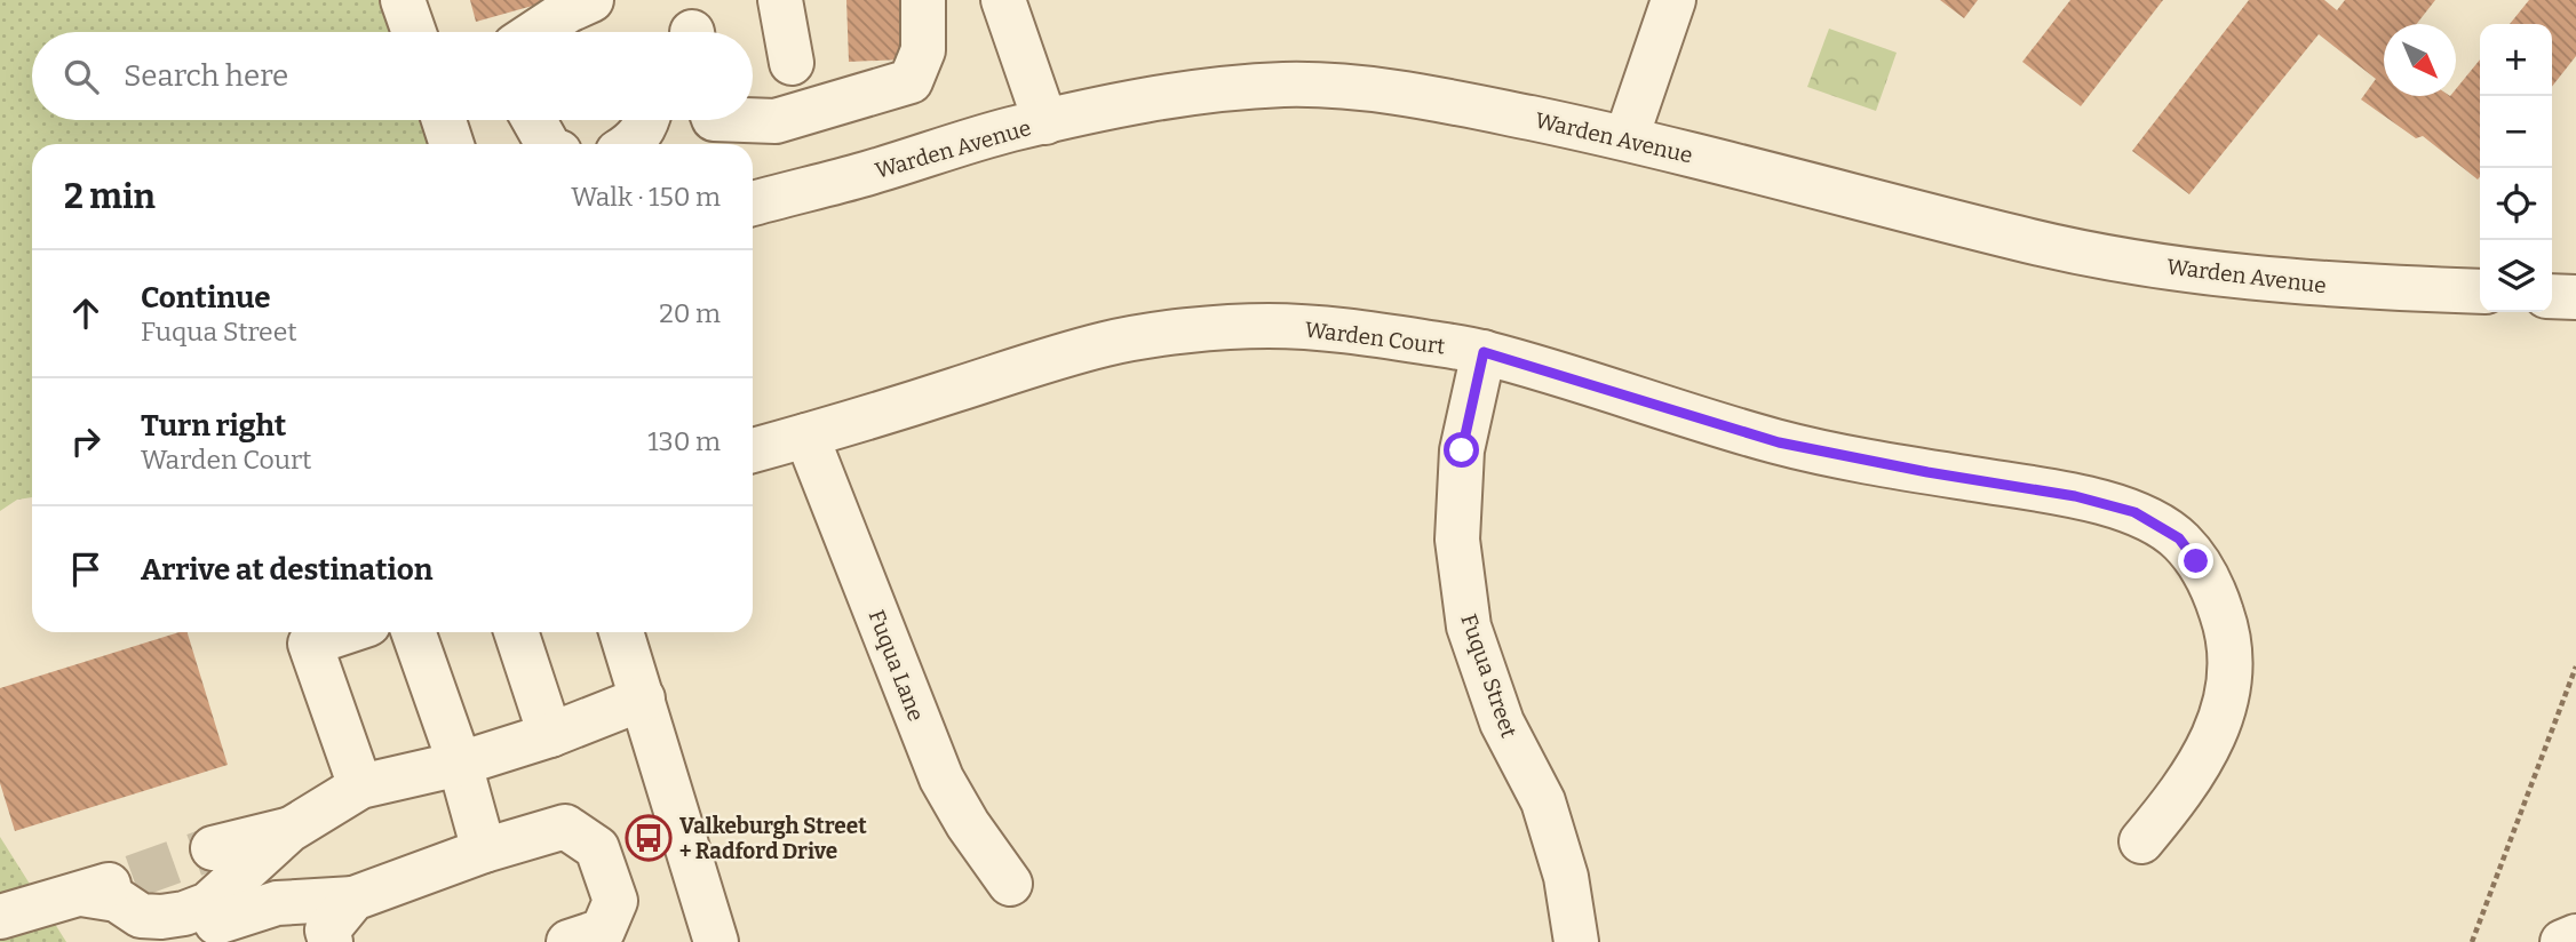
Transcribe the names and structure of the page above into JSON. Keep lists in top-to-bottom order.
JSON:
{
  "streets": {
    "street": [
      "Warden Avenue",
      "Warden Court",
      "Fuqua Lane",
      "Fuqua Street"
    ]
  },
  "crossings": [
    ["Warden Court", "Fuqua Lane"],
    ["Warden Court", "Fuqua Street"]
  ],
  "places": {
    "bus stop": ["Valkeburgh Street + Radford Drive"]
  },
  "north": "bottom right",
  "page": {
    "map_buttons": ["+", "−"],
    "search": "Search here",
    "heading": ["2 min", "Walk · 150 m"],
    "list": [
      ["Continue", "Fuqua Street", "20 m"],
      ["Turn right", "Warden Court", "130 m"],
      "Arrive at destination"
    ]
  }
}
